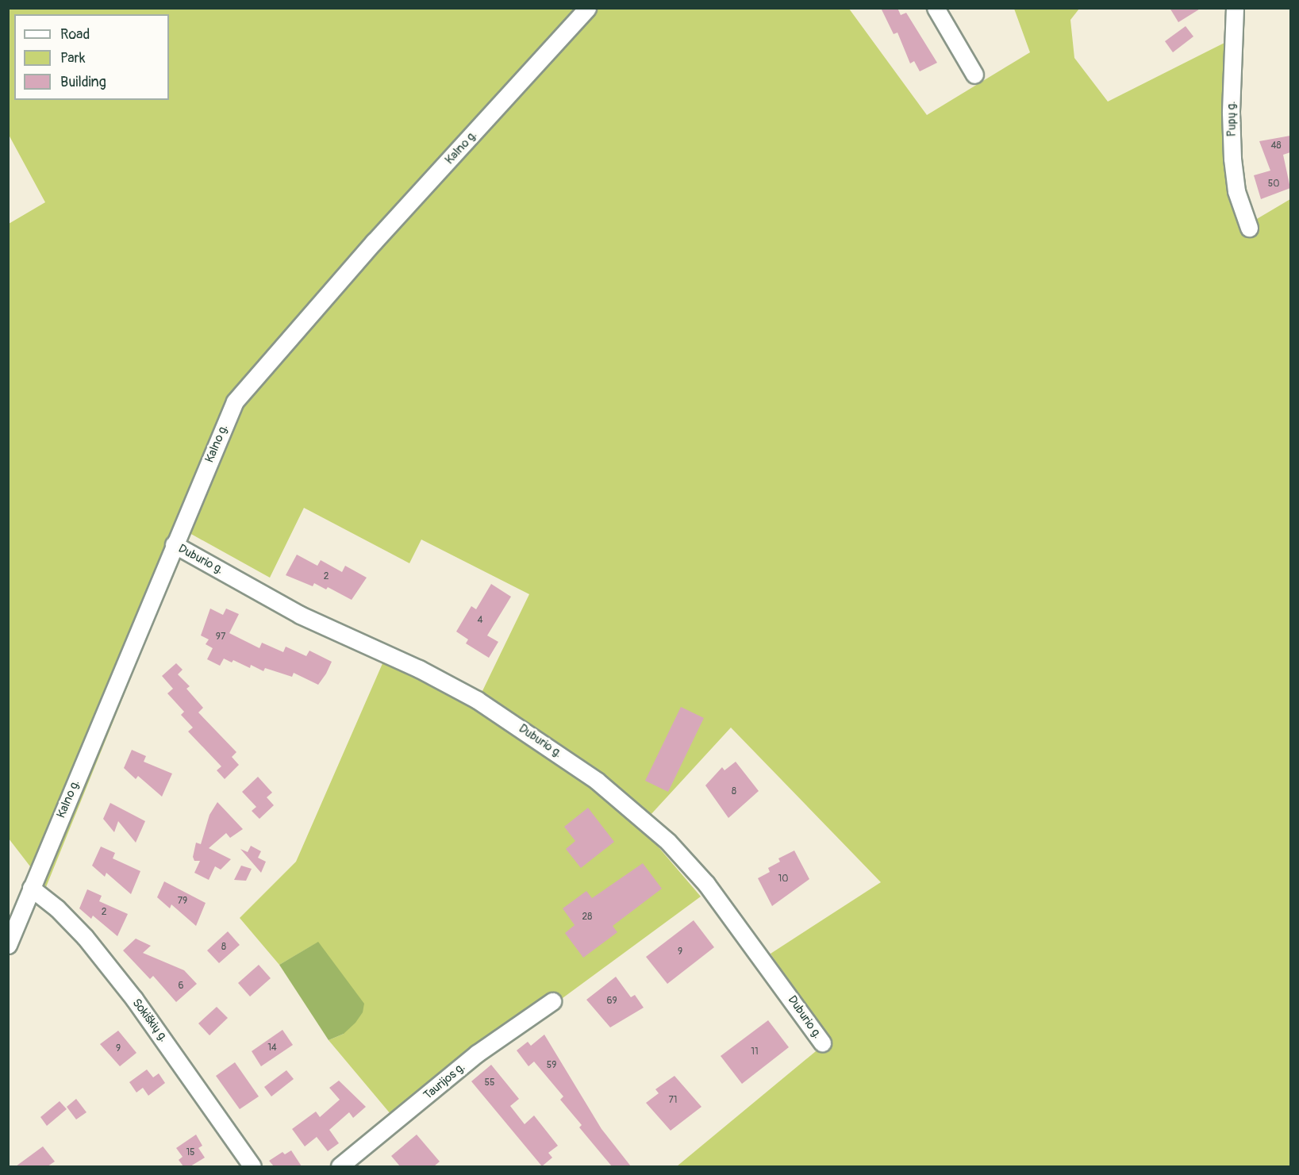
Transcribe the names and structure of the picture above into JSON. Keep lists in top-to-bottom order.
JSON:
{
  "streets": {
    "street": [
      "Pupų g.",
      "Kalno g.",
      "Duburio g.",
      "Sokiškių g.",
      "Taurijos g."
    ]
  },
  "crossings": [
    ["Kalno g.", "Duburio g."],
    ["Kalno g.", "Sokiškių g."]
  ],
  "house_numbers": [
    "48",
    "50",
    "2",
    "4",
    "97",
    "8",
    "10",
    "79",
    "2",
    "28",
    "8",
    "9",
    "6",
    "69",
    "14",
    "9",
    "11",
    "59",
    "55",
    "71",
    "15"
  ],
  "legend": ["Road", "Park", "Building"]
}
